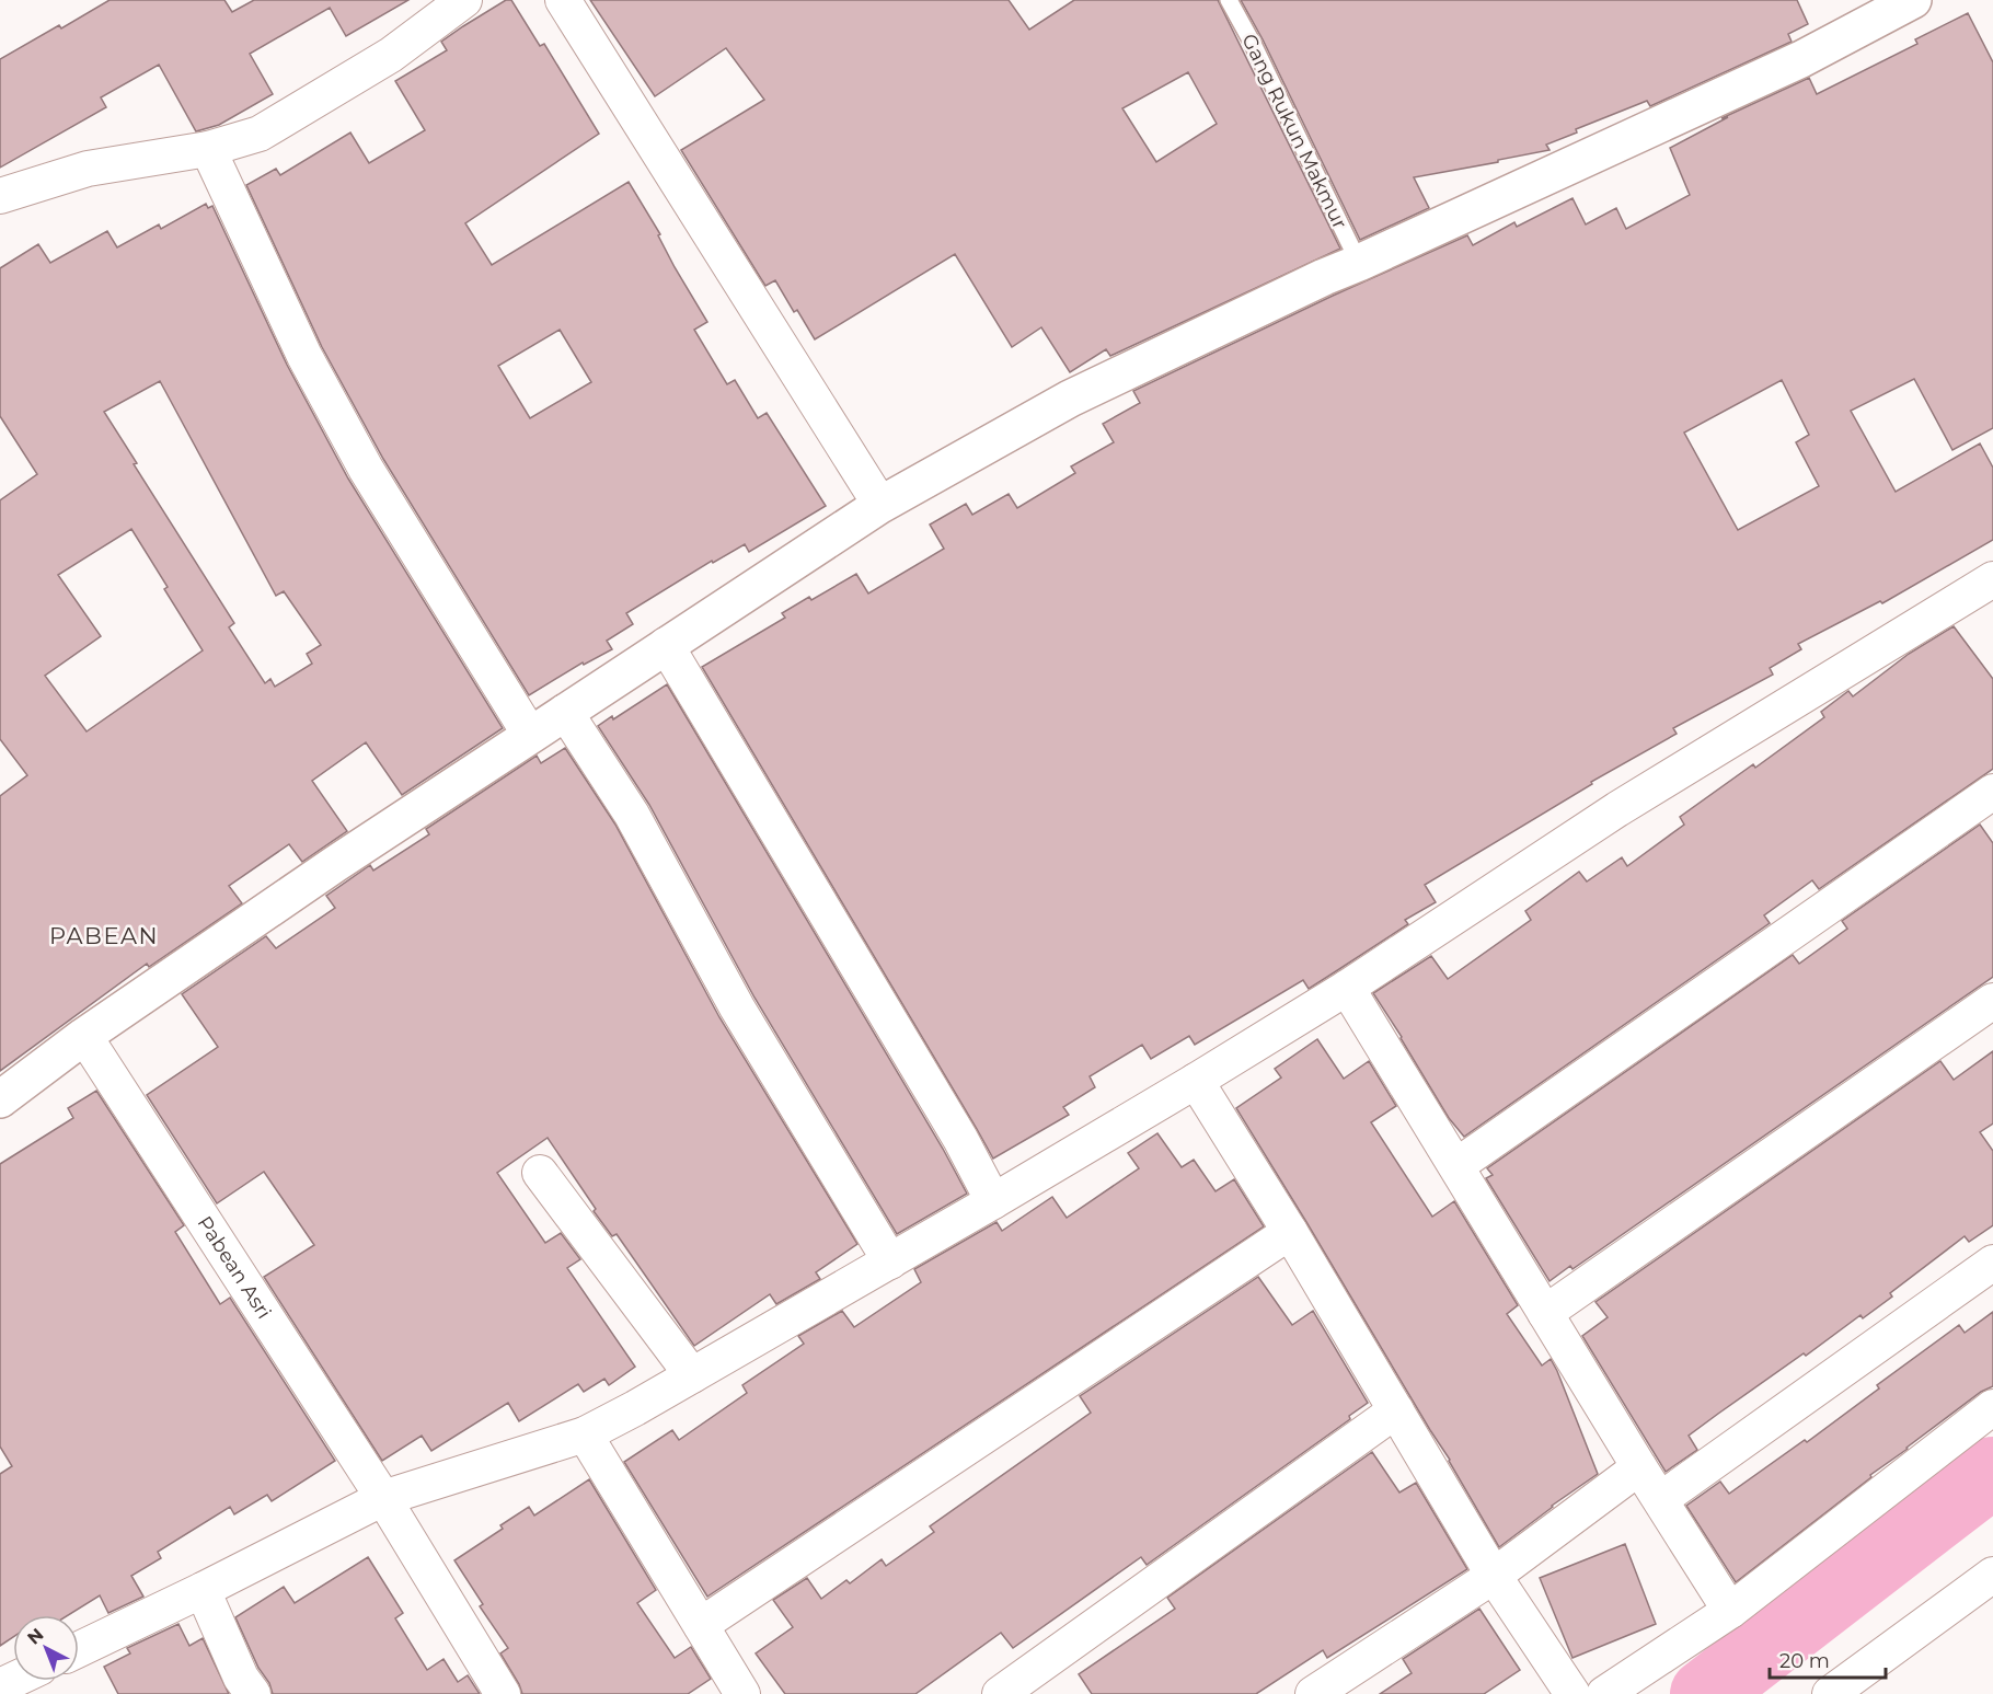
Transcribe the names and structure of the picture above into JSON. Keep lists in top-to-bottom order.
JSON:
{
  "streets": {
    "street": ["Pabean Asri"],
    "lane": ["Gang Rukun Makmur"]
  },
  "districts": ["PABEAN"],
  "scale_bar": "20 m",
  "north": "top left"
}
